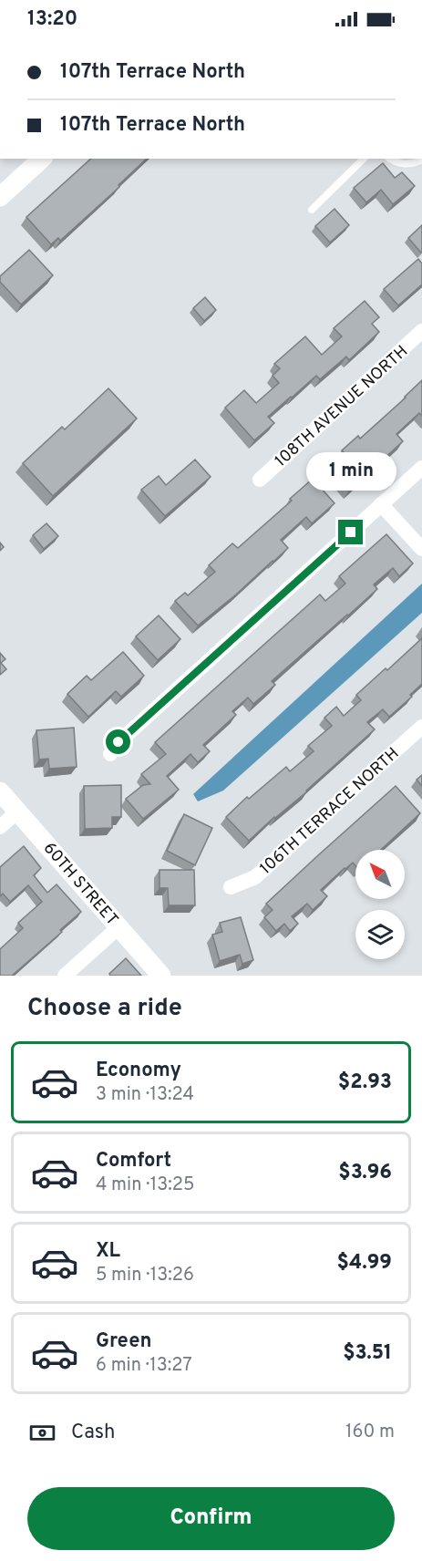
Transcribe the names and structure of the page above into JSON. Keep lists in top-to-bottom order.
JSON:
{
  "streets": {
    "street": ["108TH AVENUE NORTH", "106TH TERRACE NORTH", "60TH STREET"]
  },
  "north": "top left",
  "page": {
    "status": "13:20",
    "banner": ["107th Terrace North", "107th Terrace North"],
    "bubble": "1 min",
    "heading": "Choose a ride",
    "list": [
      {
        "name": "Economy",
        "note": "3 min · 13:24",
        "value": "$2.93"
      },
      {
        "name": "Comfort",
        "note": "4 min · 13:25",
        "value": "$3.96"
      },
      {
        "name": "XL",
        "note": "5 min · 13:26",
        "value": "$4.99"
      },
      {
        "name": "Green",
        "note": "6 min · 13:27",
        "value": "$3.51"
      }
    ],
    "pay": ["Cash", "160 m"],
    "buttons": "Confirm"
  }
}
